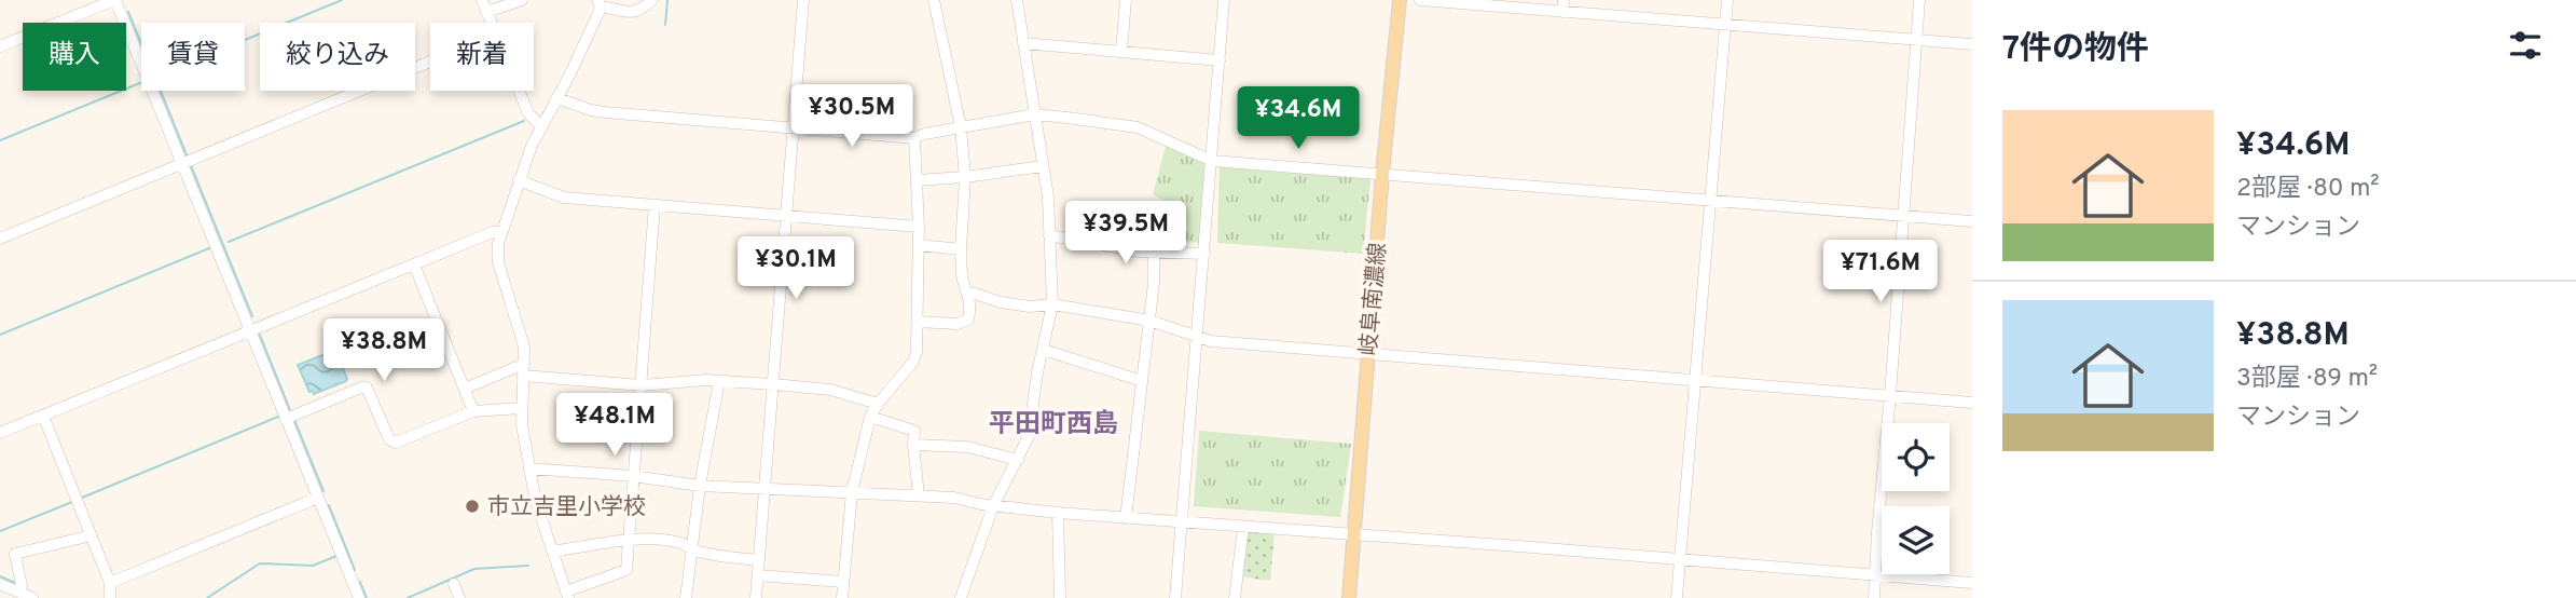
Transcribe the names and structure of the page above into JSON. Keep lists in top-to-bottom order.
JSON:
{
  "streets": {
    "main road": ["岐阜南濃線"]
  },
  "districts": ["平田町西島"],
  "places": ["市立吉里小学校"],
  "page": {
    "heading": "7件の物件",
    "chip": [
      "購入",
      "賃貸",
      "絞り込み",
      "新着"
    ],
    "price": [
      "¥30.5M",
      "¥34.6M",
      "¥39.5M",
      "¥30.1M",
      "¥71.6M",
      "¥38.8M",
      "¥48.1M"
    ],
    "list": [
      {
        "name": "¥34.6M",
        "note": "2部屋 · 80 m² · マンション"
      },
      {
        "name": "¥38.8M",
        "note": "3部屋 · 89 m² · マンション"
      }
    ]
  }
}
